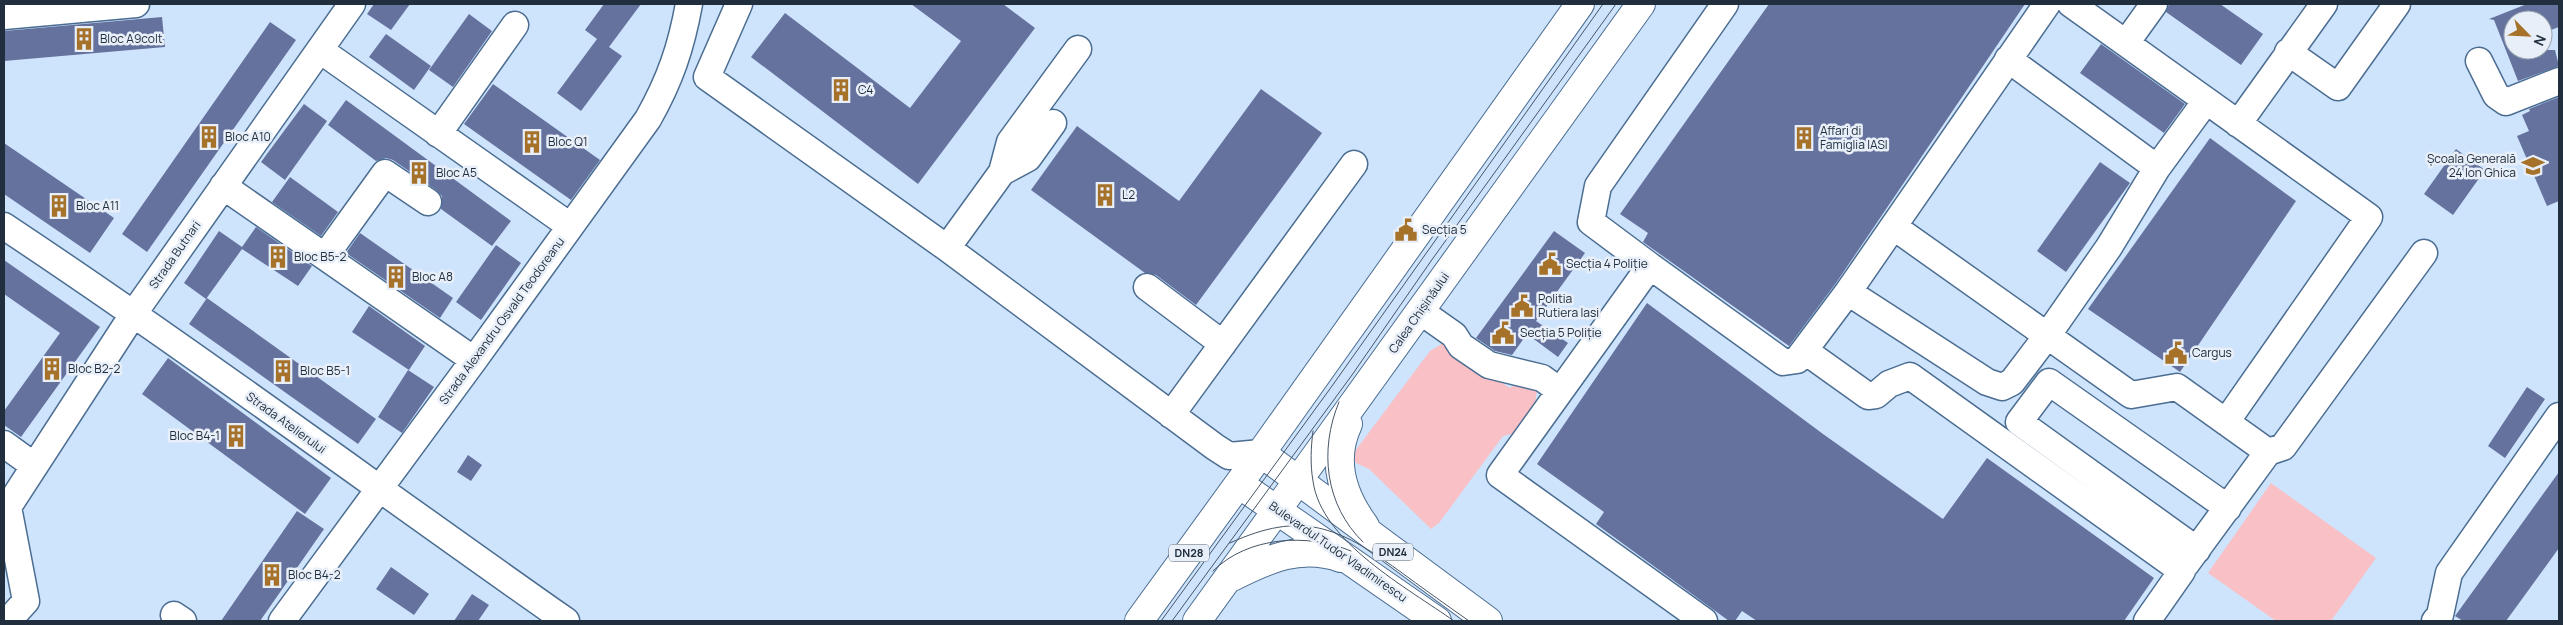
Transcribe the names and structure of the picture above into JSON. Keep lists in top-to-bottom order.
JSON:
{
  "streets": {
    "main road": [
      "Calea Chișinăului",
      "Bulevardul Tudor Vladimirescu",
      "DN24",
      "DN28"
    ],
    "street": ["Strada Butnari", "Strada Alexandru Osvald Teodoreanu", "Strada Atelierului"]
  },
  "crossings": [
    ["Strada Butnari", "Strada Atelierului"],
    ["Calea Chișinăului", "Bulevardul Tudor Vladimirescu"],
    ["Calea Chișinăului", "DN24"],
    ["Strada Alexandru Osvald Teodoreanu", "Strada Atelierului"],
    ["Bulevardul Tudor Vladimirescu", "DN28"],
    ["DN24", "DN28"]
  ],
  "places": {
    "building": [
      "Bloc A9colt",
      "C4",
      "Bloc A10",
      "Affari di Famiglia IASI",
      "Bloc Q1",
      "Bloc A5",
      "L2",
      "Bloc A11",
      "Bloc B5-2",
      "Bloc A8",
      "Bloc B2-2",
      "Bloc B5-1",
      "Bloc B4-1",
      "Bloc B4-2"
    ],
    "school or university": ["Școala Generală 24 Ion Ghica"],
    "public building": [
      "Secția 5",
      "Secția 4 Poliție",
      "Politia Rutiera Iasi",
      "Secția 5 Poliție",
      "Cargus"
    ]
  },
  "north": "bottom right"
}
